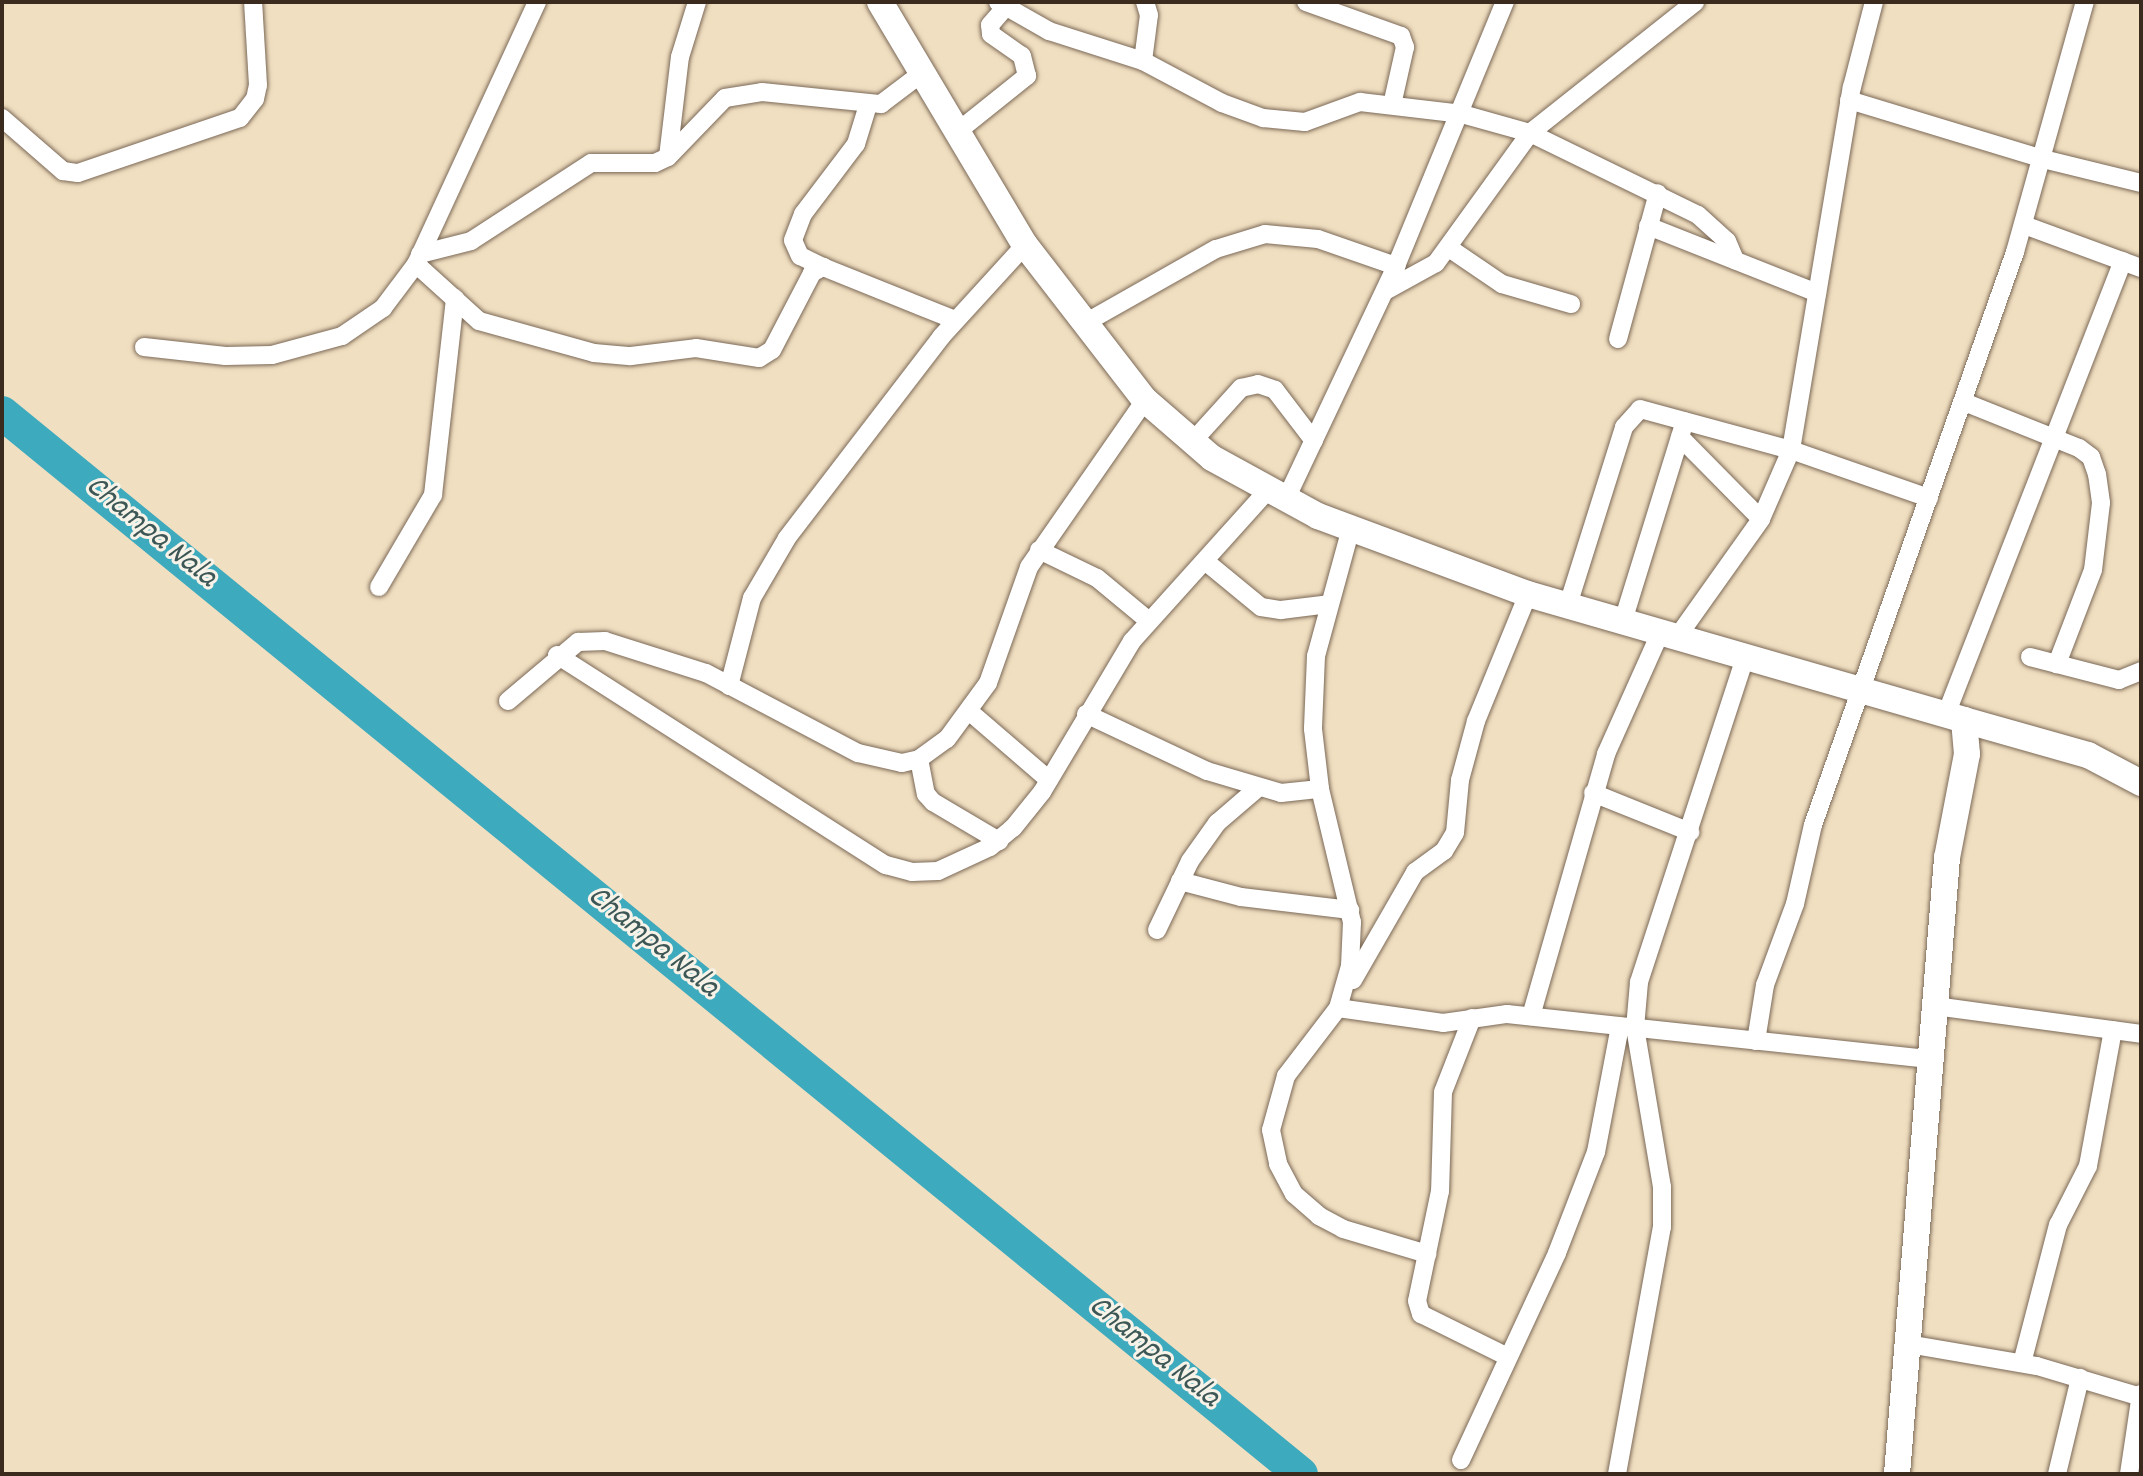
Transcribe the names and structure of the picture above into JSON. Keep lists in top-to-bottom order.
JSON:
{
  "water": ["Champa Nala"]
}
